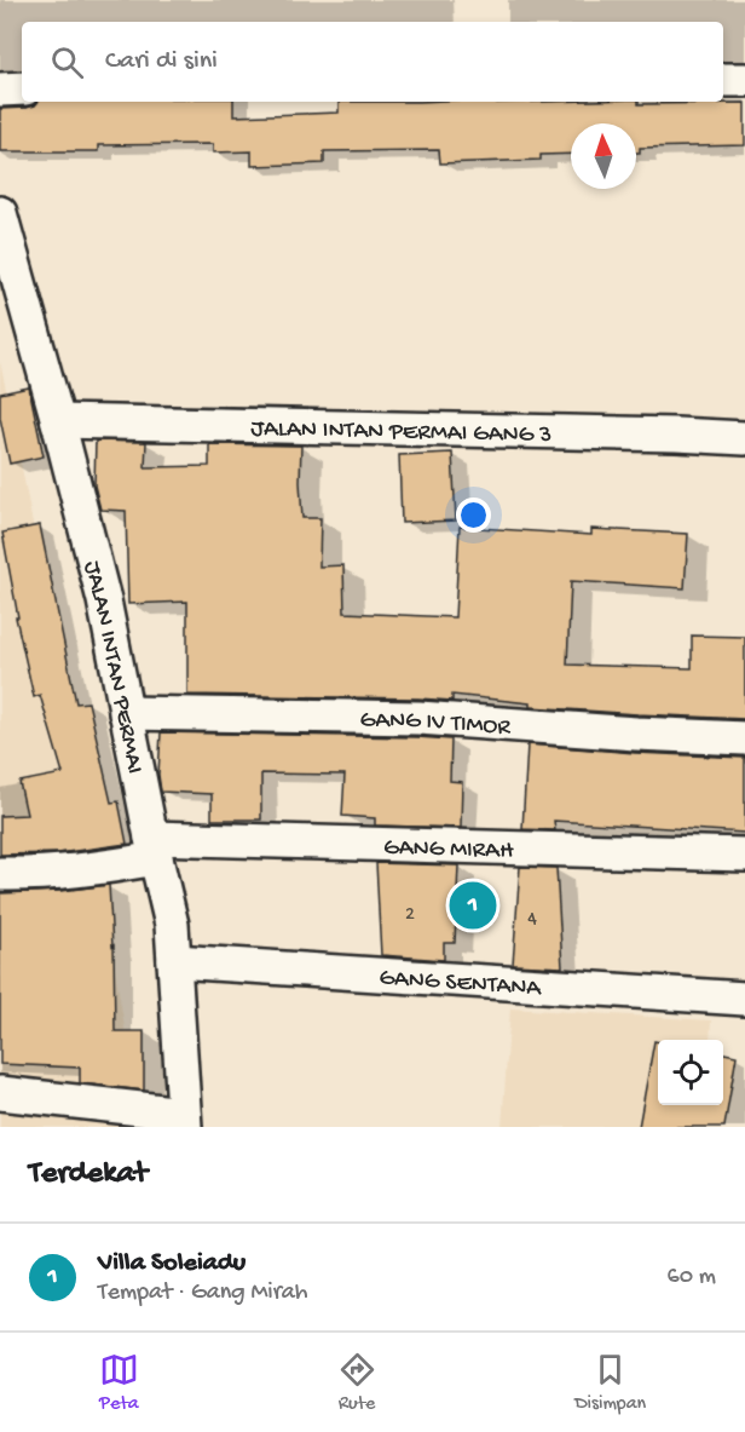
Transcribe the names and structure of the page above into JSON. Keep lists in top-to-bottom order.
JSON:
{
  "streets": {
    "street": [
      "JALAN INTAN PERMAI GANG 3",
      "JALAN INTAN PERMAI",
      "GANG IV TIMOR",
      "GANG MIRAH",
      "GANG SENTANA"
    ]
  },
  "crossings": [
    ["JALAN INTAN PERMAI GANG 3", "JALAN INTAN PERMAI"],
    ["JALAN INTAN PERMAI", "GANG IV TIMOR"],
    ["JALAN INTAN PERMAI", "GANG MIRAH"],
    ["JALAN INTAN PERMAI", "GANG SENTANA"]
  ],
  "house_numbers": ["2", "4"],
  "north": "top",
  "page": {
    "search": "Cari di sini",
    "pins": "1",
    "heading": "Terdekat",
    "list": [
      {
        "mark": "1",
        "name": "Villa Soleiadu",
        "note": "Tempat · Gang Mirah",
        "value": "60 m"
      }
    ],
    "nav": ["Peta", "Rute", "Disimpan"]
  }
}
